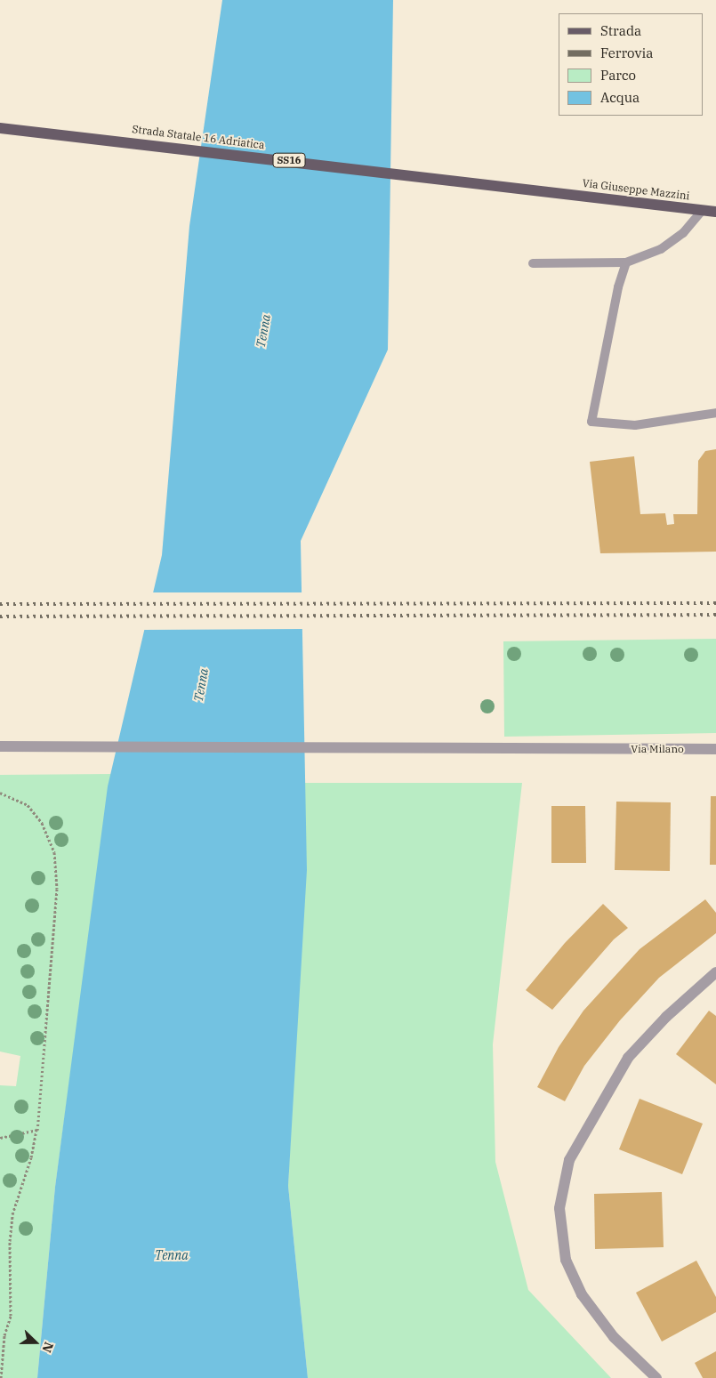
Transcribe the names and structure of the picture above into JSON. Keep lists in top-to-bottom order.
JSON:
{
  "streets": {
    "main road": ["Strada Statale 16 Adriatica", "SS16", "Via Giuseppe Mazzini"],
    "street": ["Via Milano"]
  },
  "crossings": [
    ["Strada Statale 16 Adriatica", "Via Giuseppe Mazzini"]
  ],
  "water": ["Tenna"],
  "legend": [
    "Strada",
    "Ferrovia",
    "Parco",
    "Acqua"
  ],
  "north": "right"
}
